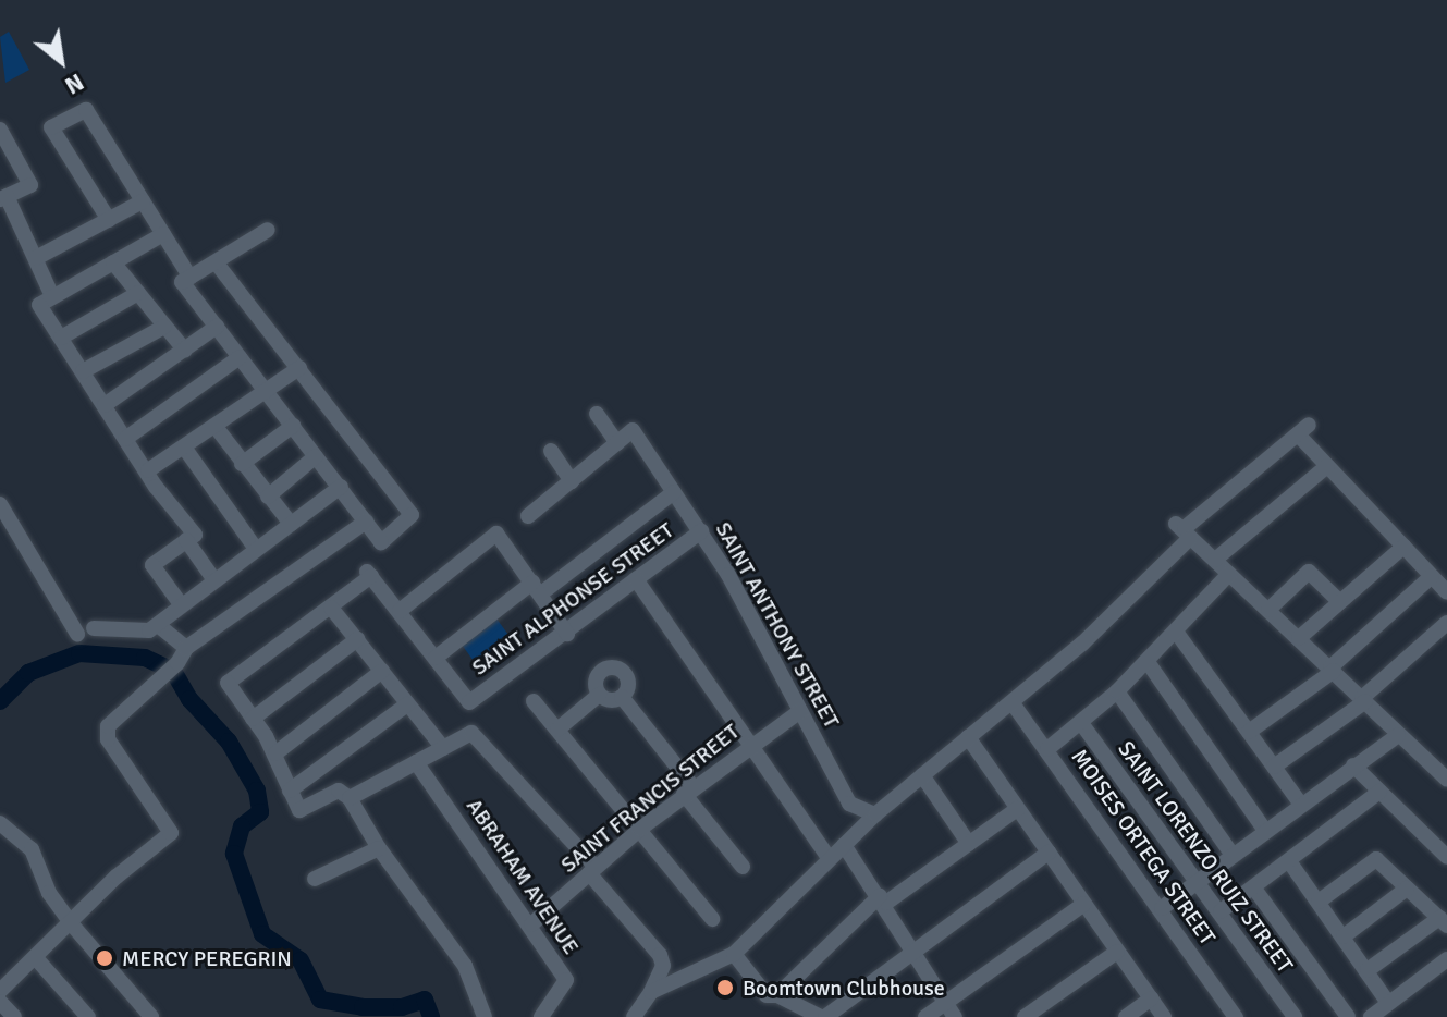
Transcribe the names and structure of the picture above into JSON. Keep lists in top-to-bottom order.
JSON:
{
  "streets": {
    "street": [
      "SAINT ALPHONSE STREET",
      "SAINT ANTHONY STREET",
      "SAINT FRANCIS STREET",
      "MOISES ORTEGA STREET",
      "SAINT LORENZO RUIZ STREET",
      "ABRAHAM AVENUE"
    ]
  },
  "crossings": [
    ["SAINT ALPHONSE STREET", "SAINT ANTHONY STREET"],
    ["SAINT ANTHONY STREET", "SAINT FRANCIS STREET"],
    ["SAINT FRANCIS STREET", "ABRAHAM AVENUE"]
  ],
  "places": ["MERCY PEREGRIN", "Boomtown Clubhouse"],
  "north": "bottom right"
}
